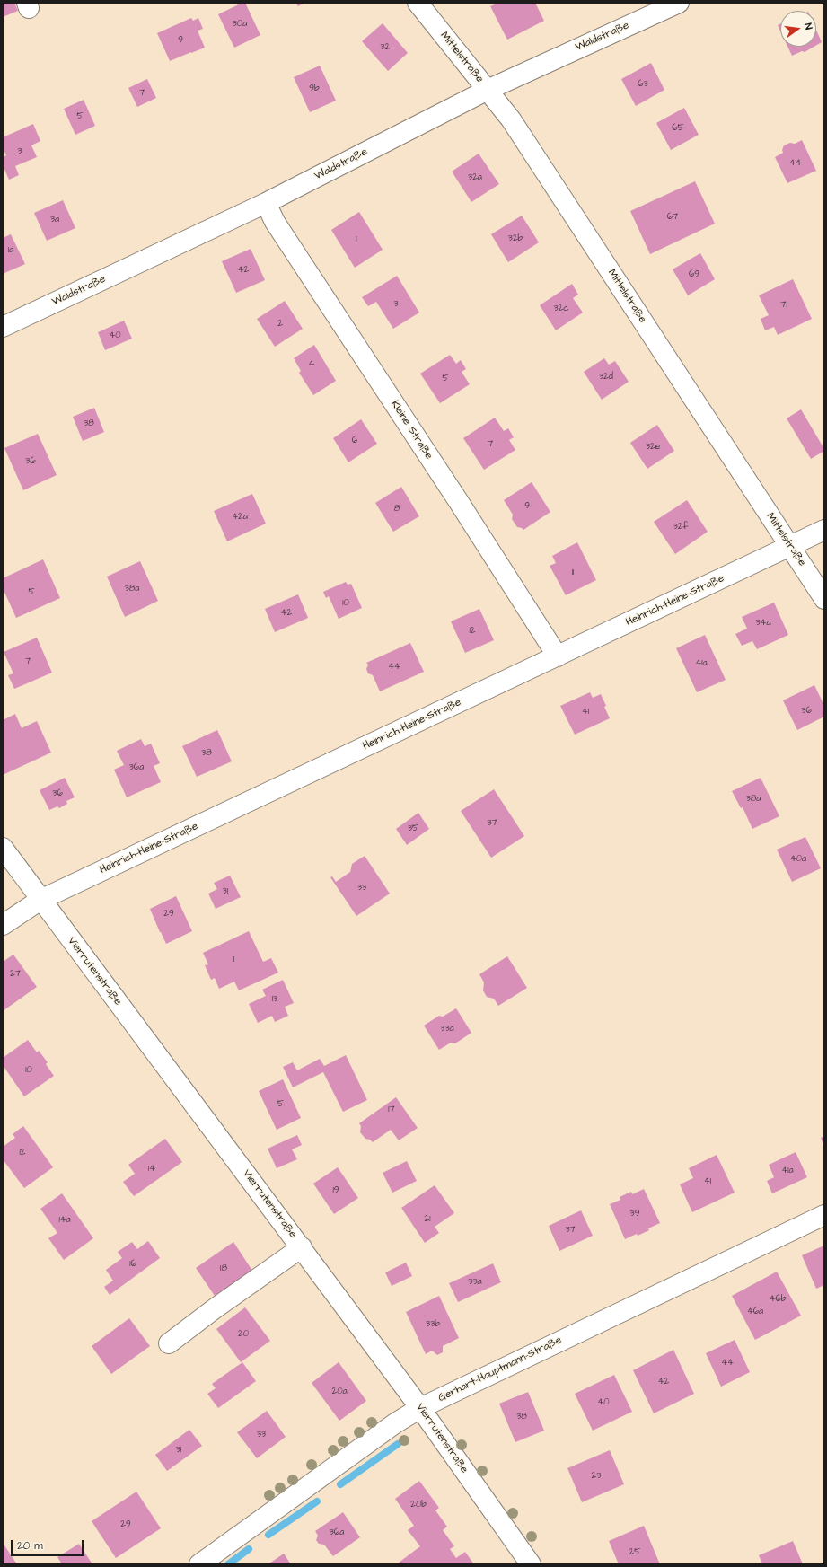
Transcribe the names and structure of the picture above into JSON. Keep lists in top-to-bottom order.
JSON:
{
  "streets": {
    "street": [
      "Waldstraße",
      "Mittelstraße",
      "Kleine Straße",
      "Heinrich-Heine-Straße",
      "Vierrutenstraße",
      "Gerhart-Hauptmann-Straße"
    ]
  },
  "crossings": [
    ["Waldstraße", "Mittelstraße"],
    ["Waldstraße", "Kleine Straße"],
    ["Mittelstraße", "Heinrich-Heine-Straße"],
    ["Kleine Straße", "Heinrich-Heine-Straße"],
    ["Heinrich-Heine-Straße", "Vierrutenstraße"],
    ["Vierrutenstraße", "Gerhart-Hauptmann-Straße"]
  ],
  "house_numbers": [
    "30a",
    "9",
    "32",
    "63",
    "9b",
    "7",
    "5",
    "65",
    "3",
    "44",
    "32a",
    "67",
    "3a",
    "32b",
    "1",
    "1a",
    "42",
    "69",
    "3",
    "71",
    "32c",
    "2",
    "40",
    "4",
    "32d",
    "5",
    "38",
    "6",
    "7",
    "32e",
    "36",
    "9",
    "8",
    "42a",
    "32f",
    "11",
    "38a",
    "5",
    "10",
    "42",
    "34a",
    "12",
    "7",
    "41a",
    "44",
    "36",
    "41",
    "38",
    "36a",
    "36",
    "38a",
    "37",
    "35",
    "40a",
    "33",
    "31",
    "29",
    "11",
    "27",
    "13",
    "33a",
    "10",
    "15",
    "17",
    "12",
    "14",
    "41a",
    "41",
    "19",
    "39",
    "21",
    "14a",
    "37",
    "16",
    "18",
    "33a",
    "46b",
    "46a",
    "33b",
    "20",
    "44",
    "42",
    "20a",
    "40",
    "38",
    "33",
    "31",
    "23",
    "20b",
    "29",
    "36a",
    "25"
  ],
  "scale_bar": "20 m",
  "north": "right"
}
